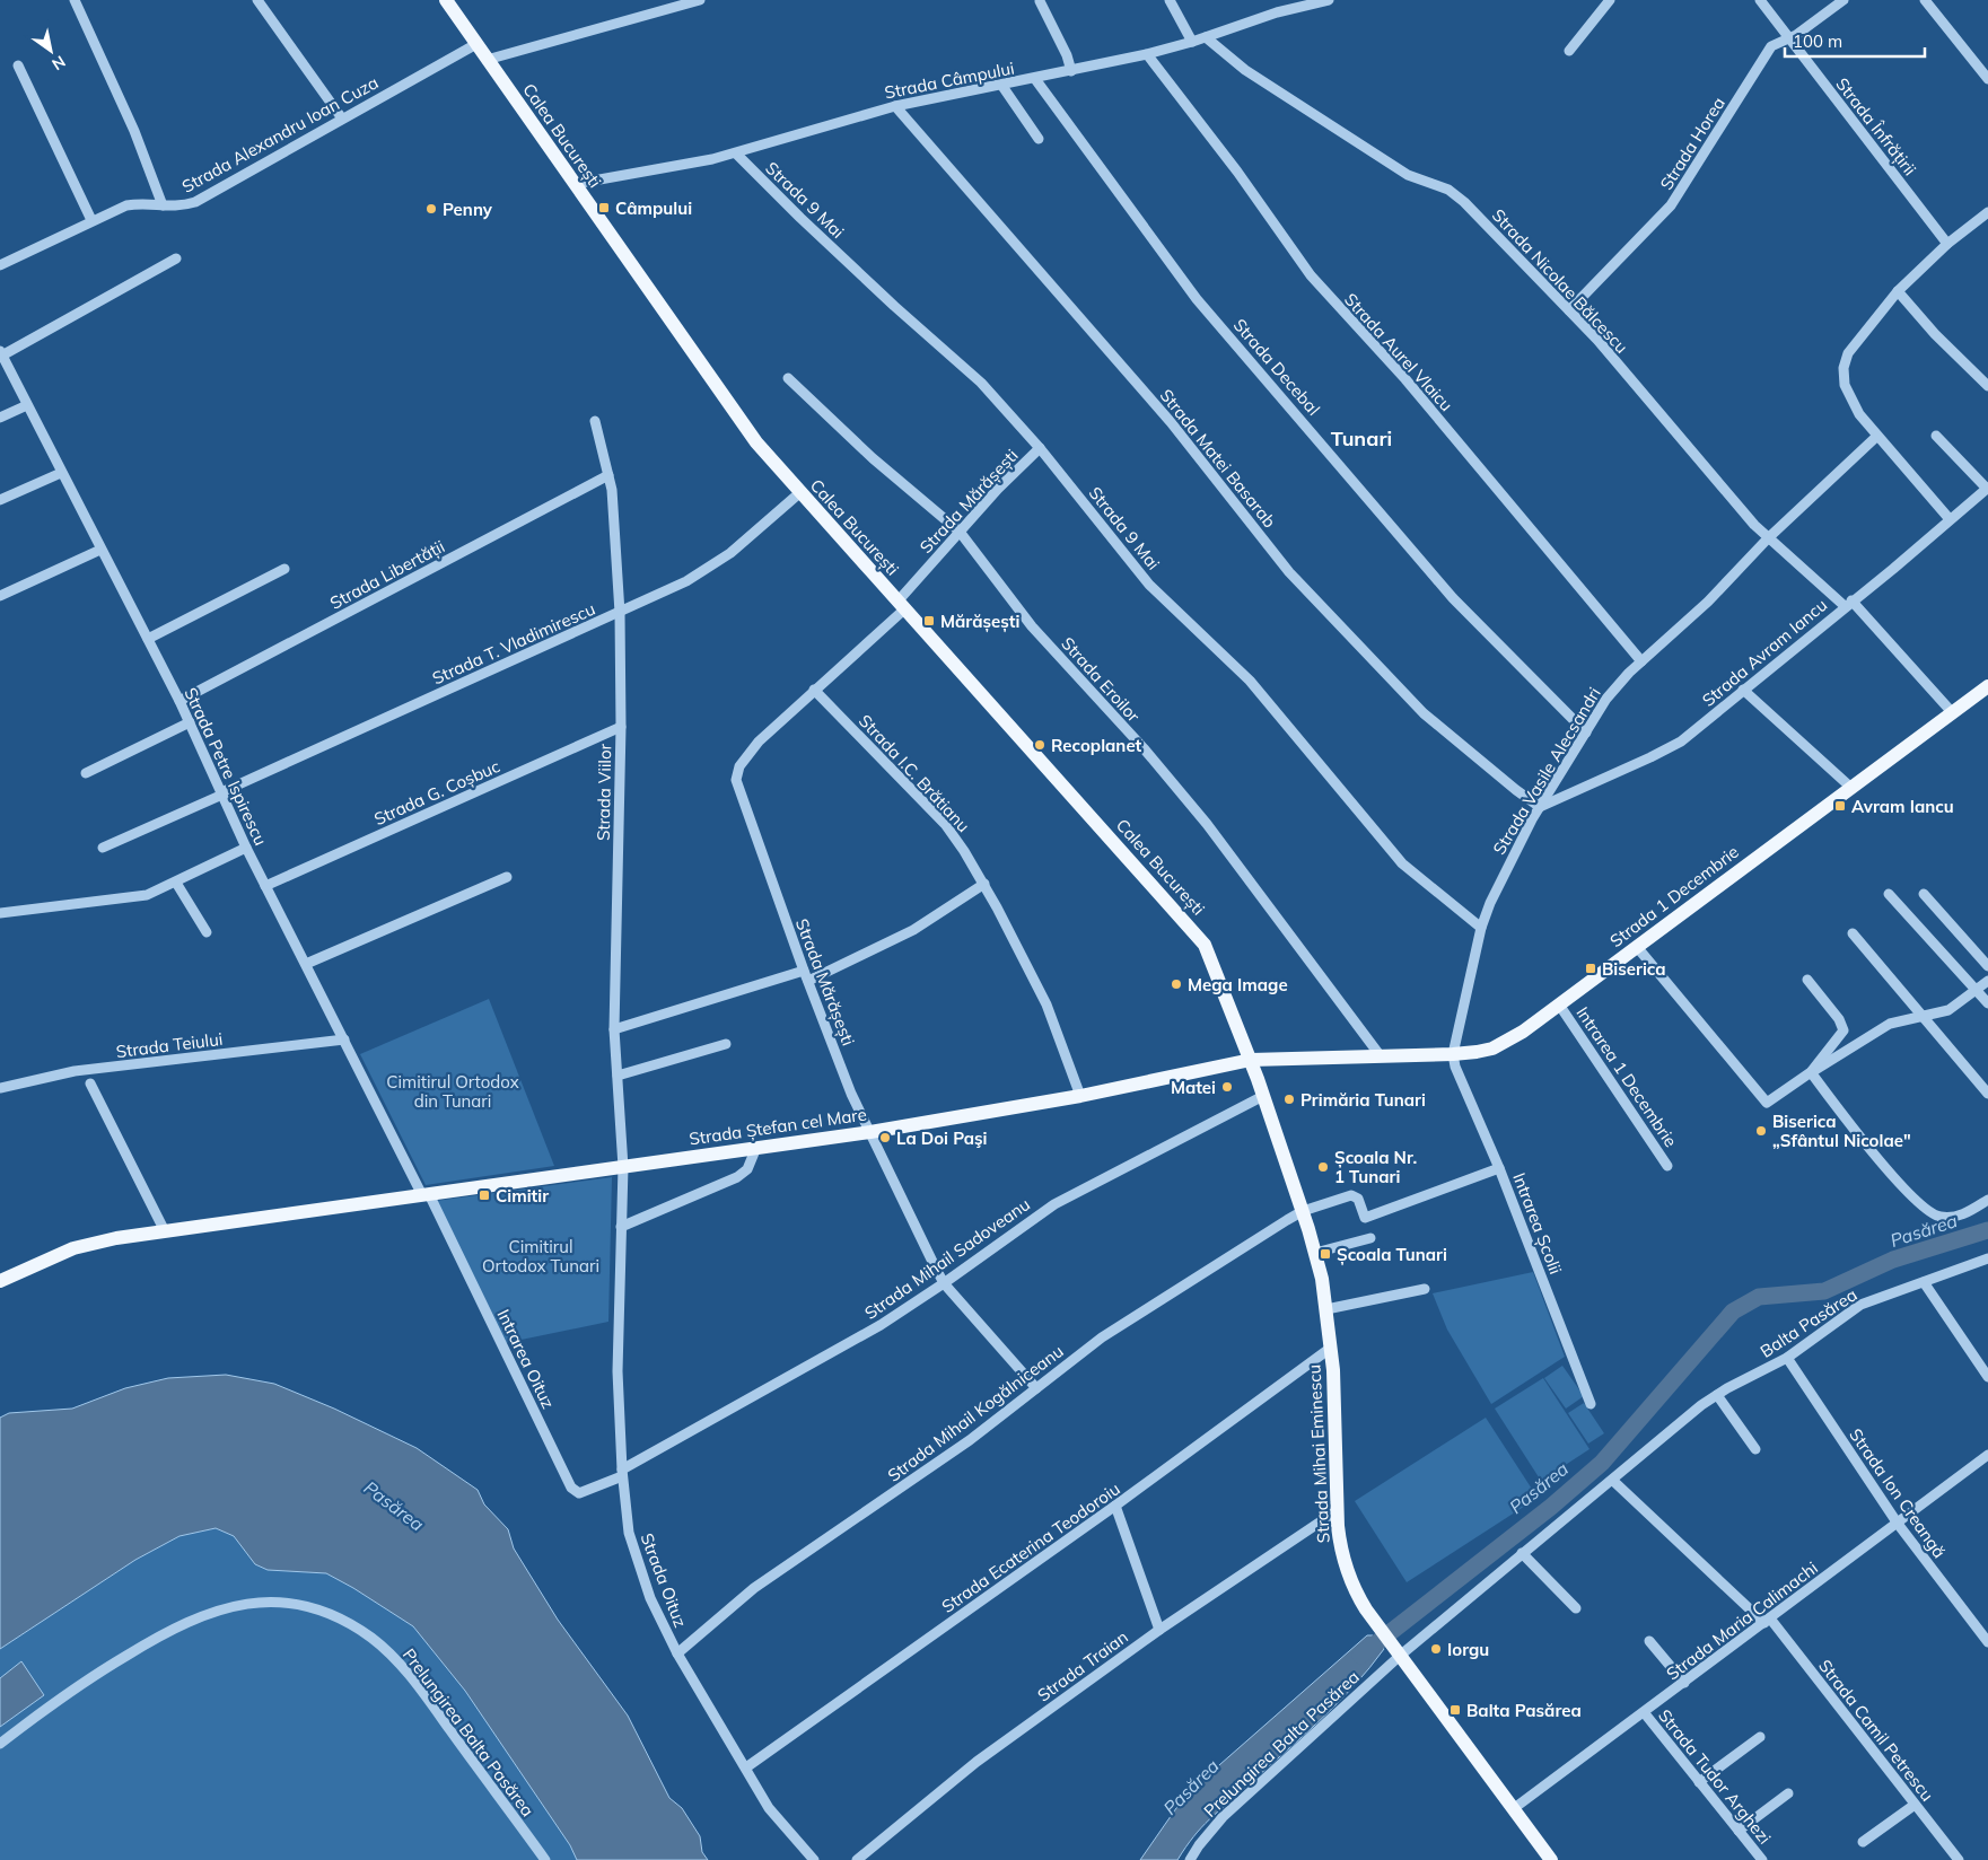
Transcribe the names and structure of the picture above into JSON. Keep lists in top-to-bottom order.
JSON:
{
  "streets": {
    "main road": [
      "Calea București",
      "Strada 1 Decembrie",
      "Strada Ștefan cel Mare",
      "Strada Mihai Eminescu"
    ],
    "street": [
      "Strada Câmpului",
      "Strada Înfrățirii",
      "Strada Alexandru Ioan Cuza",
      "Strada Horea",
      "Strada 9 Mai",
      "Strada Nicolae Bălcescu",
      "Strada Aurel Vlaicu",
      "Strada Decebal",
      "Strada Matei Basarab",
      "Strada Mărășești",
      "Strada Libertății",
      "Strada T. Vladimirescu",
      "Strada Avram Iancu",
      "Strada Eroilor",
      "Strada Petre Ispirescu",
      "Strada Vasile Alecsandri",
      "Strada I.C. Brătianu",
      "Strada G. Coșbuc",
      "Strada Viilor",
      "Strada Teiului",
      "Intrarea 1 Decembrie",
      "Intrarea Școlii",
      "Strada Mihail Sadoveanu",
      "Balta Pasărea",
      "Intrarea Oituz",
      "Strada Mihail Kogălniceanu",
      "Strada Ion Creangă",
      "Strada Ecaterina Teodoroiu",
      "Strada Oituz",
      "Strada Maria Calimachi",
      "Strada Traian",
      "Strada Camil Petrescu",
      "Prelungirea Balta Pasărea",
      "Strada Tudor Arghezi"
    ]
  },
  "crossings": [
    ["Strada Câmpului", "Calea București"],
    ["Strada Câmpului", "Strada 9 Mai"],
    ["Strada Câmpului", "Strada Nicolae Bălcescu"],
    ["Strada Câmpului", "Strada Aurel Vlaicu"],
    ["Strada Câmpului", "Strada Decebal"],
    ["Strada Câmpului", "Strada Matei Basarab"],
    ["Strada Înfrățirii", "Strada Horea"],
    ["Strada Alexandru Ioan Cuza", "Calea București"],
    ["Calea București", "Strada Mărășești"],
    ["Calea București", "Strada T. Vladimirescu"],
    ["Calea București", "Strada 1 Decembrie"],
    ["Calea București", "Strada Ștefan cel Mare"],
    ["Calea București", "Strada Mihai Eminescu"],
    ["Strada Horea", "Strada Nicolae Bălcescu"],
    ["Strada 9 Mai", "Strada Mărășești"],
    ["Strada 9 Mai", "Strada Vasile Alecsandri"],
    ["Strada Nicolae Bălcescu", "Strada Avram Iancu"],
    ["Strada Nicolae Bălcescu", "Strada Vasile Alecsandri"],
    ["Strada Nicolae Bălcescu", "Strada 1 Decembrie"],
    ["Strada Aurel Vlaicu", "Strada Vasile Alecsandri"],
    ["Strada Decebal", "Strada Vasile Alecsandri"],
    ["Strada Matei Basarab", "Strada Avram Iancu"],
    ["Strada Matei Basarab", "Strada Vasile Alecsandri"],
    ["Strada Mărășești", "Strada Eroilor"],
    ["Strada Mărășești", "Strada I.C. Brătianu"],
    ["Strada Mărășești", "Strada Ștefan cel Mare"],
    ["Strada Mărășești", "Strada Mihail Sadoveanu"],
    ["Strada Mărășești", "Strada Mihail Kogălniceanu"],
    ["Strada Libertății", "Strada Petre Ispirescu"],
    ["Strada Libertății", "Strada Viilor"],
    ["Strada T. Vladimirescu", "Strada Petre Ispirescu"],
    ["Strada T. Vladimirescu", "Strada Viilor"],
    ["Strada Avram Iancu", "Strada Vasile Alecsandri"],
    ["Strada Eroilor", "Strada 1 Decembrie"],
    ["Strada Petre Ispirescu", "Strada G. Coșbuc"],
    ["Strada Petre Ispirescu", "Strada Teiului"],
    ["Strada Petre Ispirescu", "Strada Ștefan cel Mare"],
    ["Strada Petre Ispirescu", "Intrarea Oituz"],
    ["Strada Vasile Alecsandri", "Strada 1 Decembrie"],
    ["Strada Vasile Alecsandri", "Intrarea Școlii"],
    ["Strada I.C. Brătianu", "Strada Ștefan cel Mare"],
    ["Strada G. Coșbuc", "Strada Viilor"],
    ["Strada Viilor", "Strada Ștefan cel Mare"],
    ["Strada Viilor", "Strada Oituz"],
    ["Strada 1 Decembrie", "Intrarea 1 Decembrie"],
    ["Strada 1 Decembrie", "Strada Ștefan cel Mare"],
    ["Strada 1 Decembrie", "Intrarea Școlii"],
    ["Strada 1 Decembrie", "Strada Mihai Eminescu"],
    ["Strada Ștefan cel Mare", "Intrarea Oituz"],
    ["Strada Ștefan cel Mare", "Strada Mihai Eminescu"],
    ["Strada Ștefan cel Mare", "Strada Oituz"],
    ["Intrarea Școlii", "Strada Mihail Kogălniceanu"],
    ["Strada Mihail Sadoveanu", "Intrarea Oituz"],
    ["Strada Mihail Sadoveanu", "Strada Mihai Eminescu"],
    ["Strada Mihail Sadoveanu", "Strada Oituz"],
    ["Balta Pasărea", "Strada Mihai Eminescu"],
    ["Balta Pasărea", "Strada Ion Creangă"],
    ["Balta Pasărea", "Strada Camil Petrescu"],
    ["Balta Pasărea", "Prelungirea Balta Pasărea"],
    ["Intrarea Oituz", "Strada Oituz"],
    ["Strada Mihail Kogălniceanu", "Strada Mihai Eminescu"],
    ["Strada Mihail Kogălniceanu", "Strada Oituz"],
    ["Strada Mihai Eminescu", "Strada Ecaterina Teodoroiu"],
    ["Strada Mihai Eminescu", "Strada Maria Calimachi"],
    ["Strada Mihai Eminescu", "Strada Traian"],
    ["Strada Mihai Eminescu", "Prelungirea Balta Pasărea"],
    ["Strada Ion Creangă", "Strada Maria Calimachi"],
    ["Strada Ecaterina Teodoroiu", "Strada Oituz"],
    ["Strada Maria Calimachi", "Strada Camil Petrescu"],
    ["Strada Maria Calimachi", "Strada Tudor Arghezi"]
  ],
  "districts": ["Tunari"],
  "water": ["Pasărea"],
  "parks": ["Cimitirul Ortodox din Tunari", "Cimitirul Ortodox Tunari"],
  "places": {
    "transit": [
      "Câmpului",
      "Mărășești",
      "Avram Iancu",
      "Biserica",
      "Cimitir",
      "Școala Tunari",
      "Balta Pasărea"
    ],
    "other": [
      "Penny",
      "Recoplanet",
      "Mega Image",
      "Matei",
      "Primăria Tunari",
      "Biserica „Sfântul Nicolae\"",
      "La Doi Paşi",
      "Școala Nr. 1 Tunari",
      "Iorgu"
    ]
  },
  "scale_bar": "100 m",
  "north": "bottom right"
}
